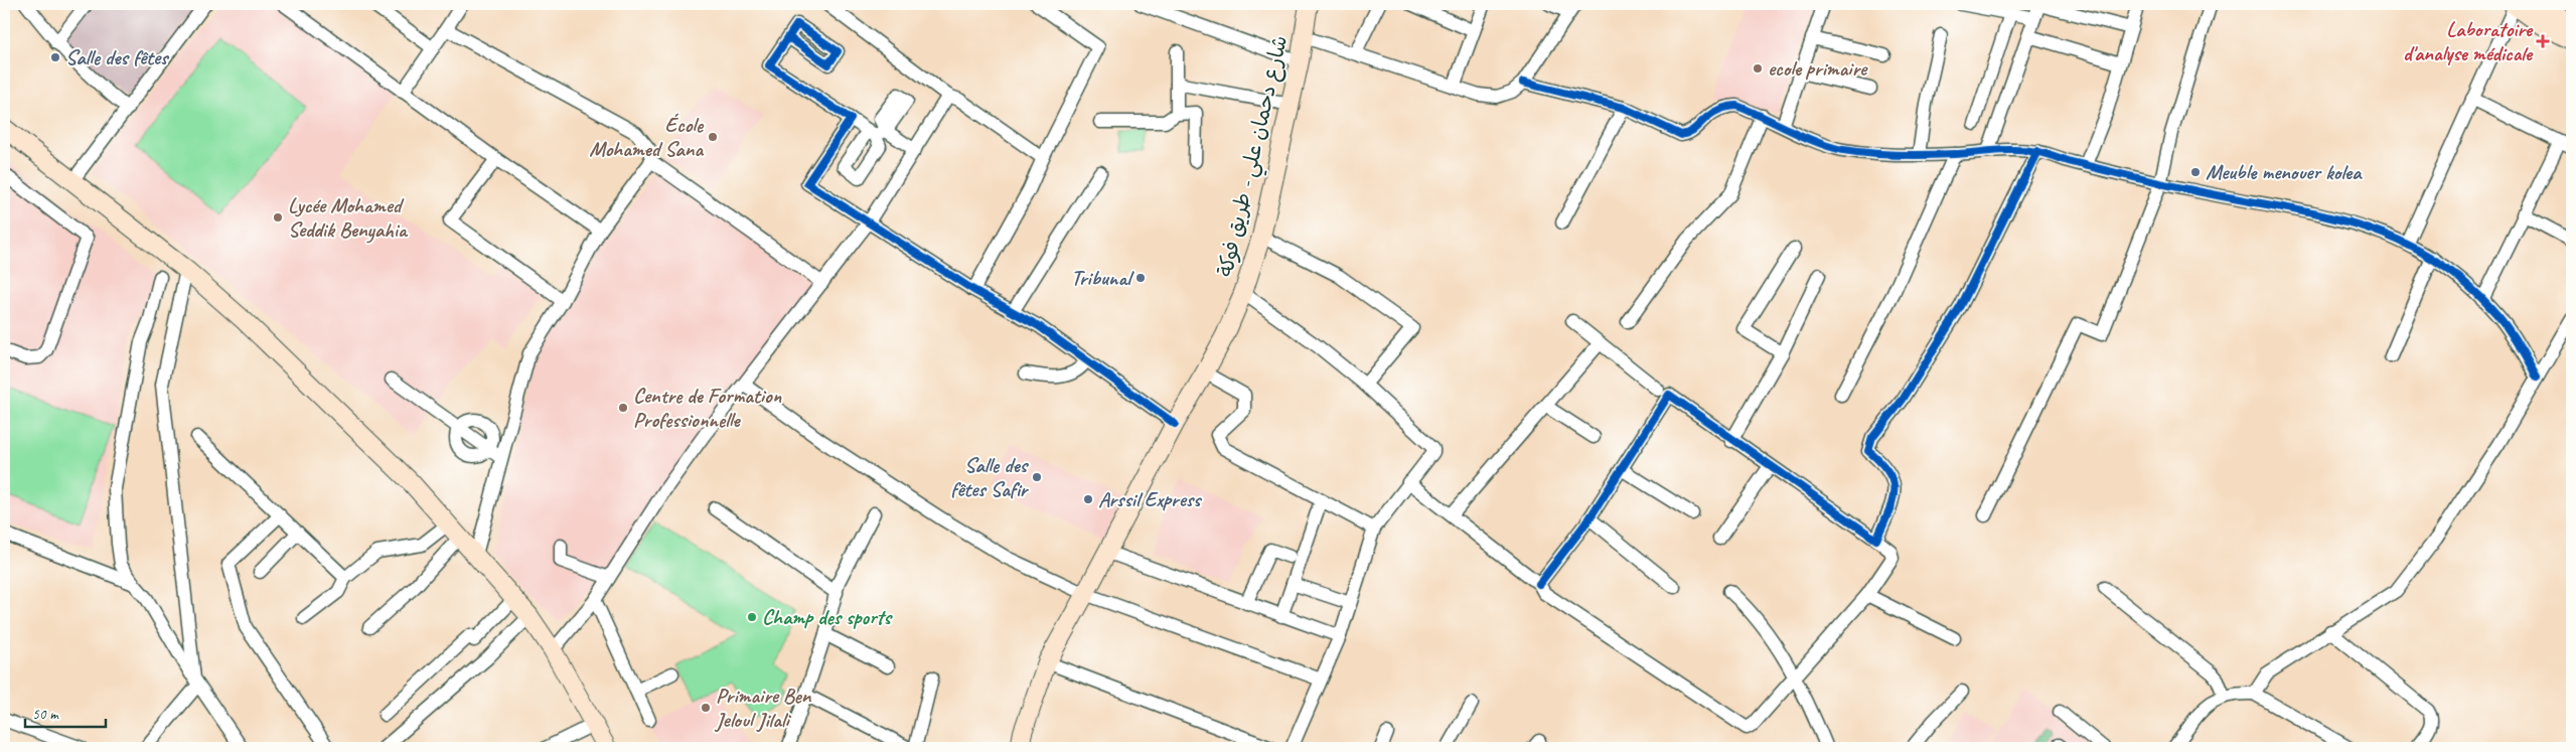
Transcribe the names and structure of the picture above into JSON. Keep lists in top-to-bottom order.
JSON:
{
  "streets": {
    "main road": ["شارع دحمان علي - طريق فوكة"]
  },
  "places": {
    "health": ["Laboratoire d'analyse médicale"],
    "other": [
      "Salle des fêtes",
      "ecole primaire",
      "École Mohamed Sana",
      "Meuble menouer kolea",
      "Lycée Mohamed Seddik Benyahia",
      "Tribunal",
      "Centre de Formation Professionnelle",
      "Salle des fêtes Safir",
      "Arssil Express",
      "Champ des sports",
      "Primaire Ben Jeloul Jilali"
    ]
  },
  "scale_bar": "50 m"
}
